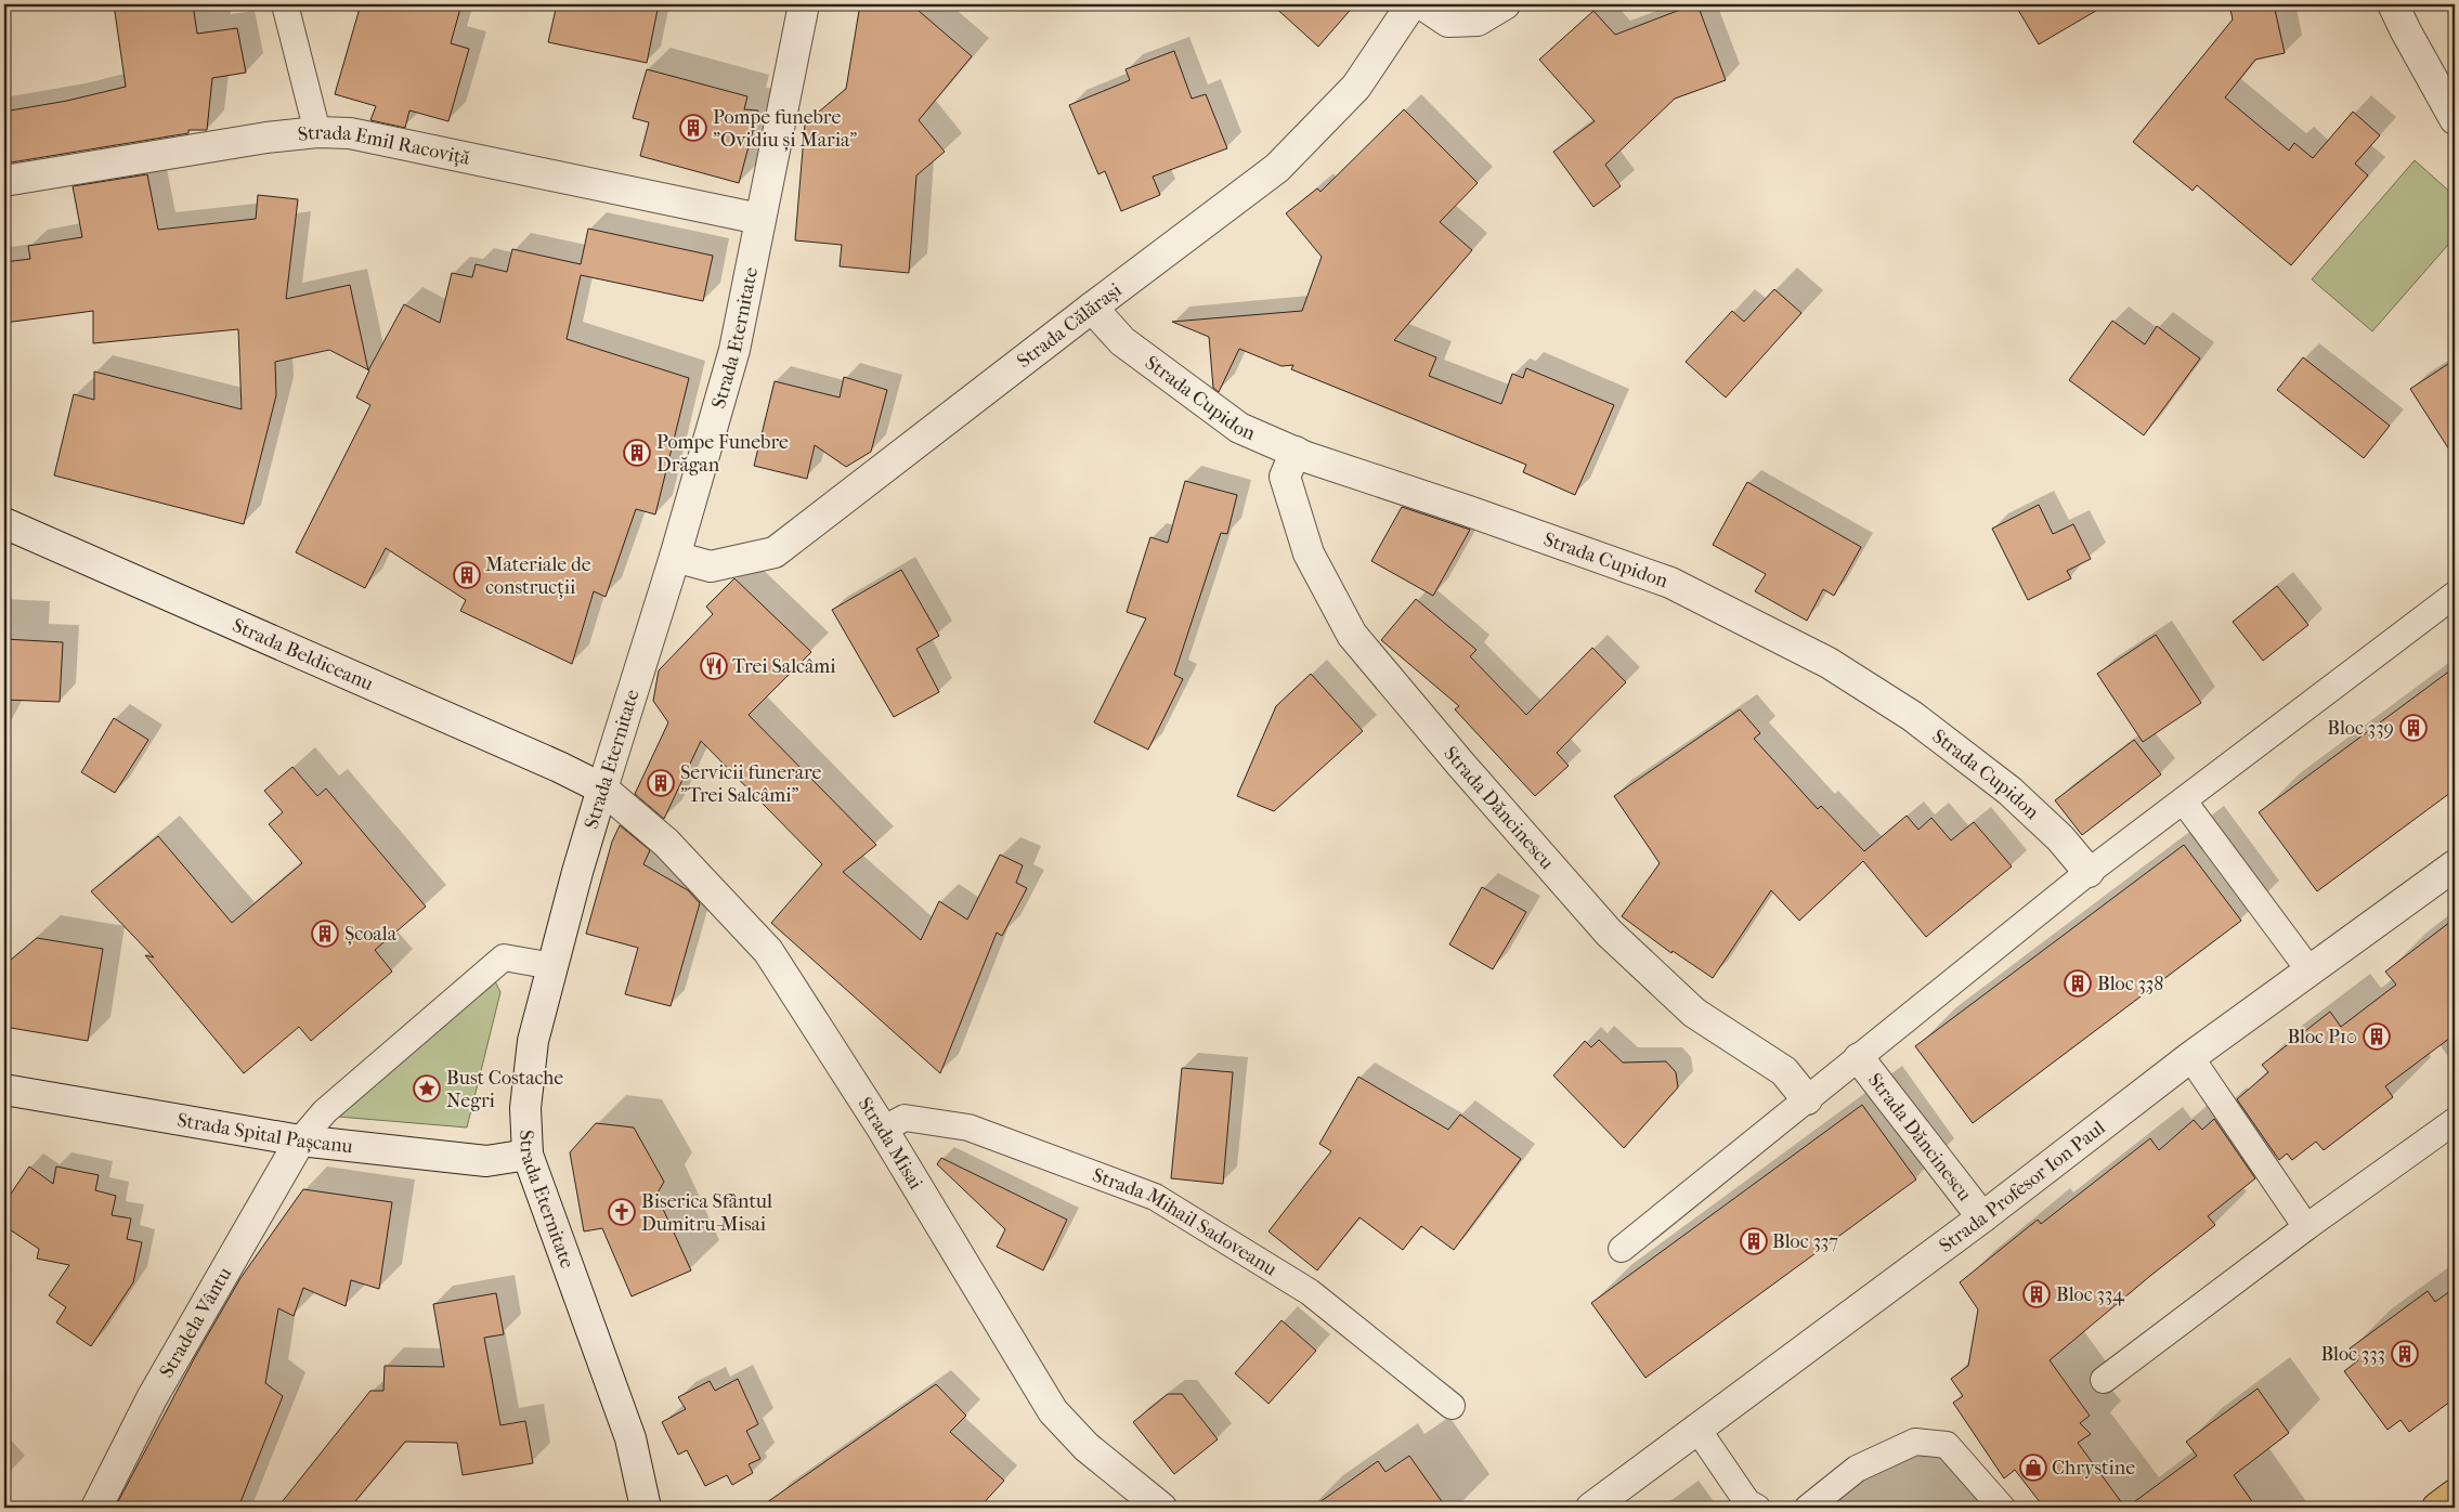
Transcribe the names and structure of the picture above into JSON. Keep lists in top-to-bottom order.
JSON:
{
  "streets": {
    "street": [
      "Strada Emil Racoviță",
      "Strada Călărași",
      "Strada Eternitate",
      "Strada Cupidon",
      "Strada Beldiceanu",
      "Strada Dăncinescu",
      "Strada Spital Pașcanu",
      "Strada Misai",
      "Strada Profesor Ion Paul",
      "Stradela Vântu"
    ],
    "lane": ["Strada Mihail Sadoveanu"]
  },
  "crossings": [
    ["Strada Emil Racoviță", "Strada Eternitate"],
    ["Strada Călărași", "Strada Eternitate"],
    ["Strada Călărași", "Strada Cupidon"],
    ["Strada Eternitate", "Strada Beldiceanu"],
    ["Strada Eternitate", "Strada Spital Pașcanu"],
    ["Strada Eternitate", "Strada Misai"],
    ["Strada Cupidon", "Strada Dăncinescu"],
    ["Strada Beldiceanu", "Strada Misai"],
    ["Strada Dăncinescu", "Strada Profesor Ion Paul"],
    ["Strada Spital Pașcanu", "Stradela Vântu"],
    ["Strada Misai", "Strada Mihail Sadoveanu"]
  ],
  "places": {
    "building": [
      "Pompe funebre \"Ovidiu și Maria\"",
      "Pompe Funebre Drăgan",
      "Materiale de construcții",
      "Bloc 339",
      "Servicii funerare \"Trei Salcâmi\"",
      "Școala",
      "Bloc 338",
      "Bloc P10",
      "Bloc 337",
      "Bloc 334",
      "Bloc 333"
    ],
    "restaurant": ["Trei Salcâmi"],
    "place": ["Bust Costache Negri"],
    "church": ["Biserica Sfântul Dumitru-Misai"],
    "shop": ["Chrystine"]
  }
}
